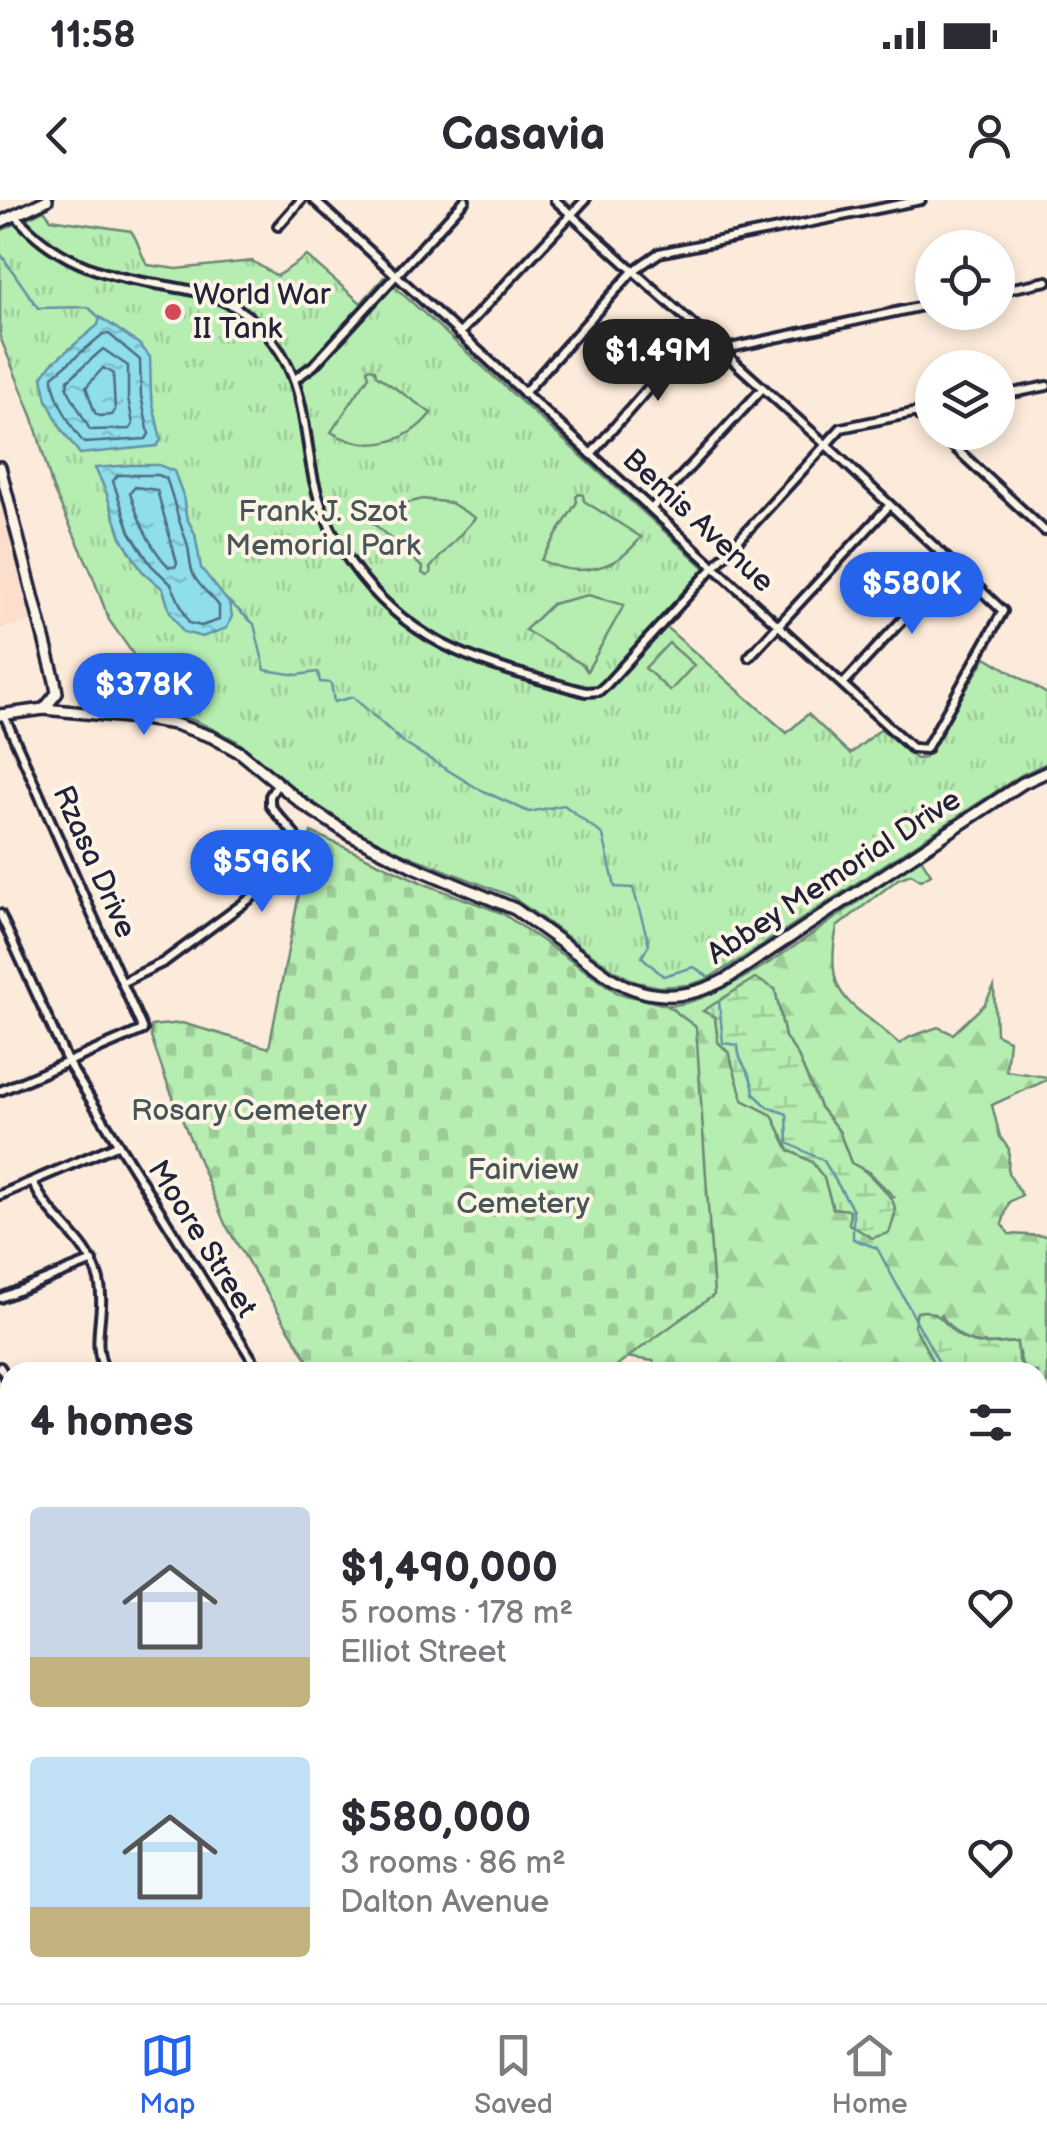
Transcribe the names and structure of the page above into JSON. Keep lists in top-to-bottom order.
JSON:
{
  "streets": {
    "main road": ["Abbey Memorial Drive"],
    "street": ["Bemis Avenue", "Rzasa Drive", "Moore Street"]
  },
  "crossings": [
    ["Rzasa Drive", "Abbey Memorial Drive"],
    ["Rzasa Drive", "Moore Street"]
  ],
  "parks": ["Frank J. Szot Memorial Park", "Rosary Cemetery", "Fairview Cemetery"],
  "places": ["World War II Tank"],
  "page": {
    "status": "11:58",
    "header": "Casavia",
    "price": [
      "$1.49M",
      "$580K",
      "$378K",
      "$596K"
    ],
    "heading": "4 homes",
    "list": [
      {
        "name": "$1,490,000",
        "note": "5 rooms · 178 m² · Elliot Street"
      },
      {
        "name": "$580,000",
        "note": "3 rooms · 86 m² · Dalton Avenue"
      }
    ],
    "tabs": ["Map", "Saved", "Home"]
  }
}
